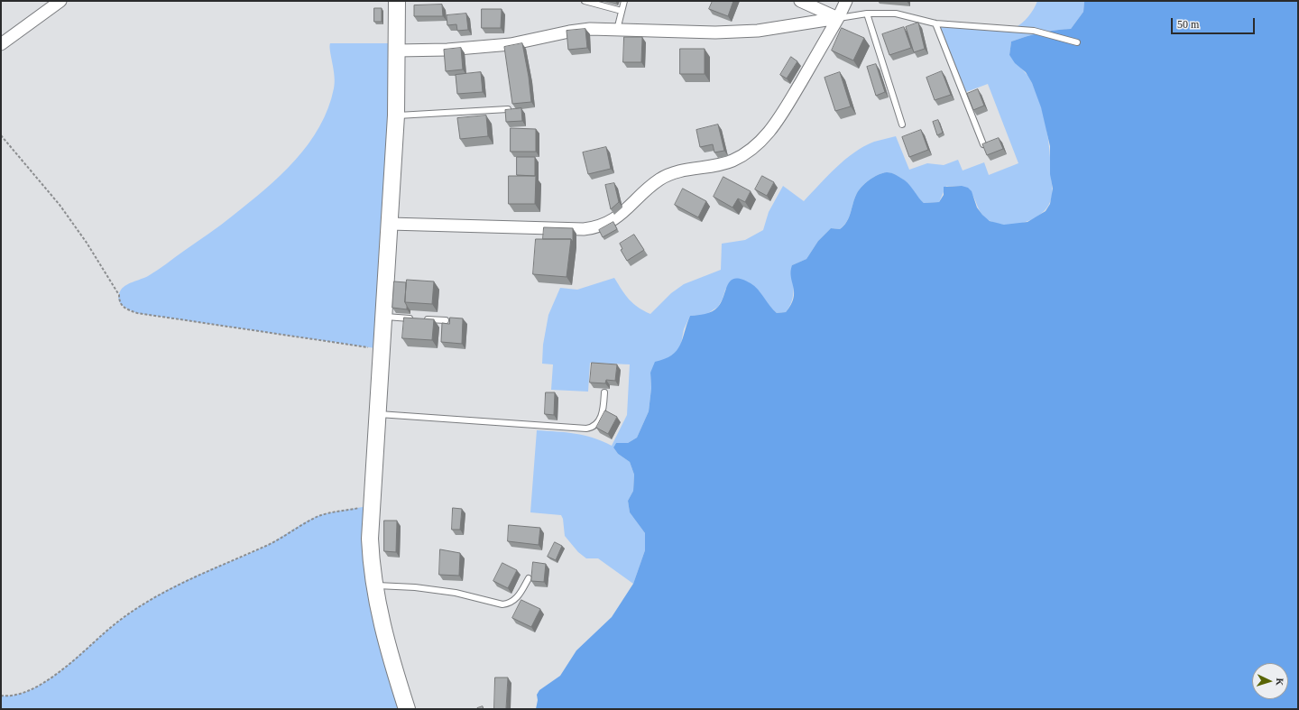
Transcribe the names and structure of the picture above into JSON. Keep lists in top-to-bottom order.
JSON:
{
  "scale_bar": "50 m",
  "north": "right"
}
